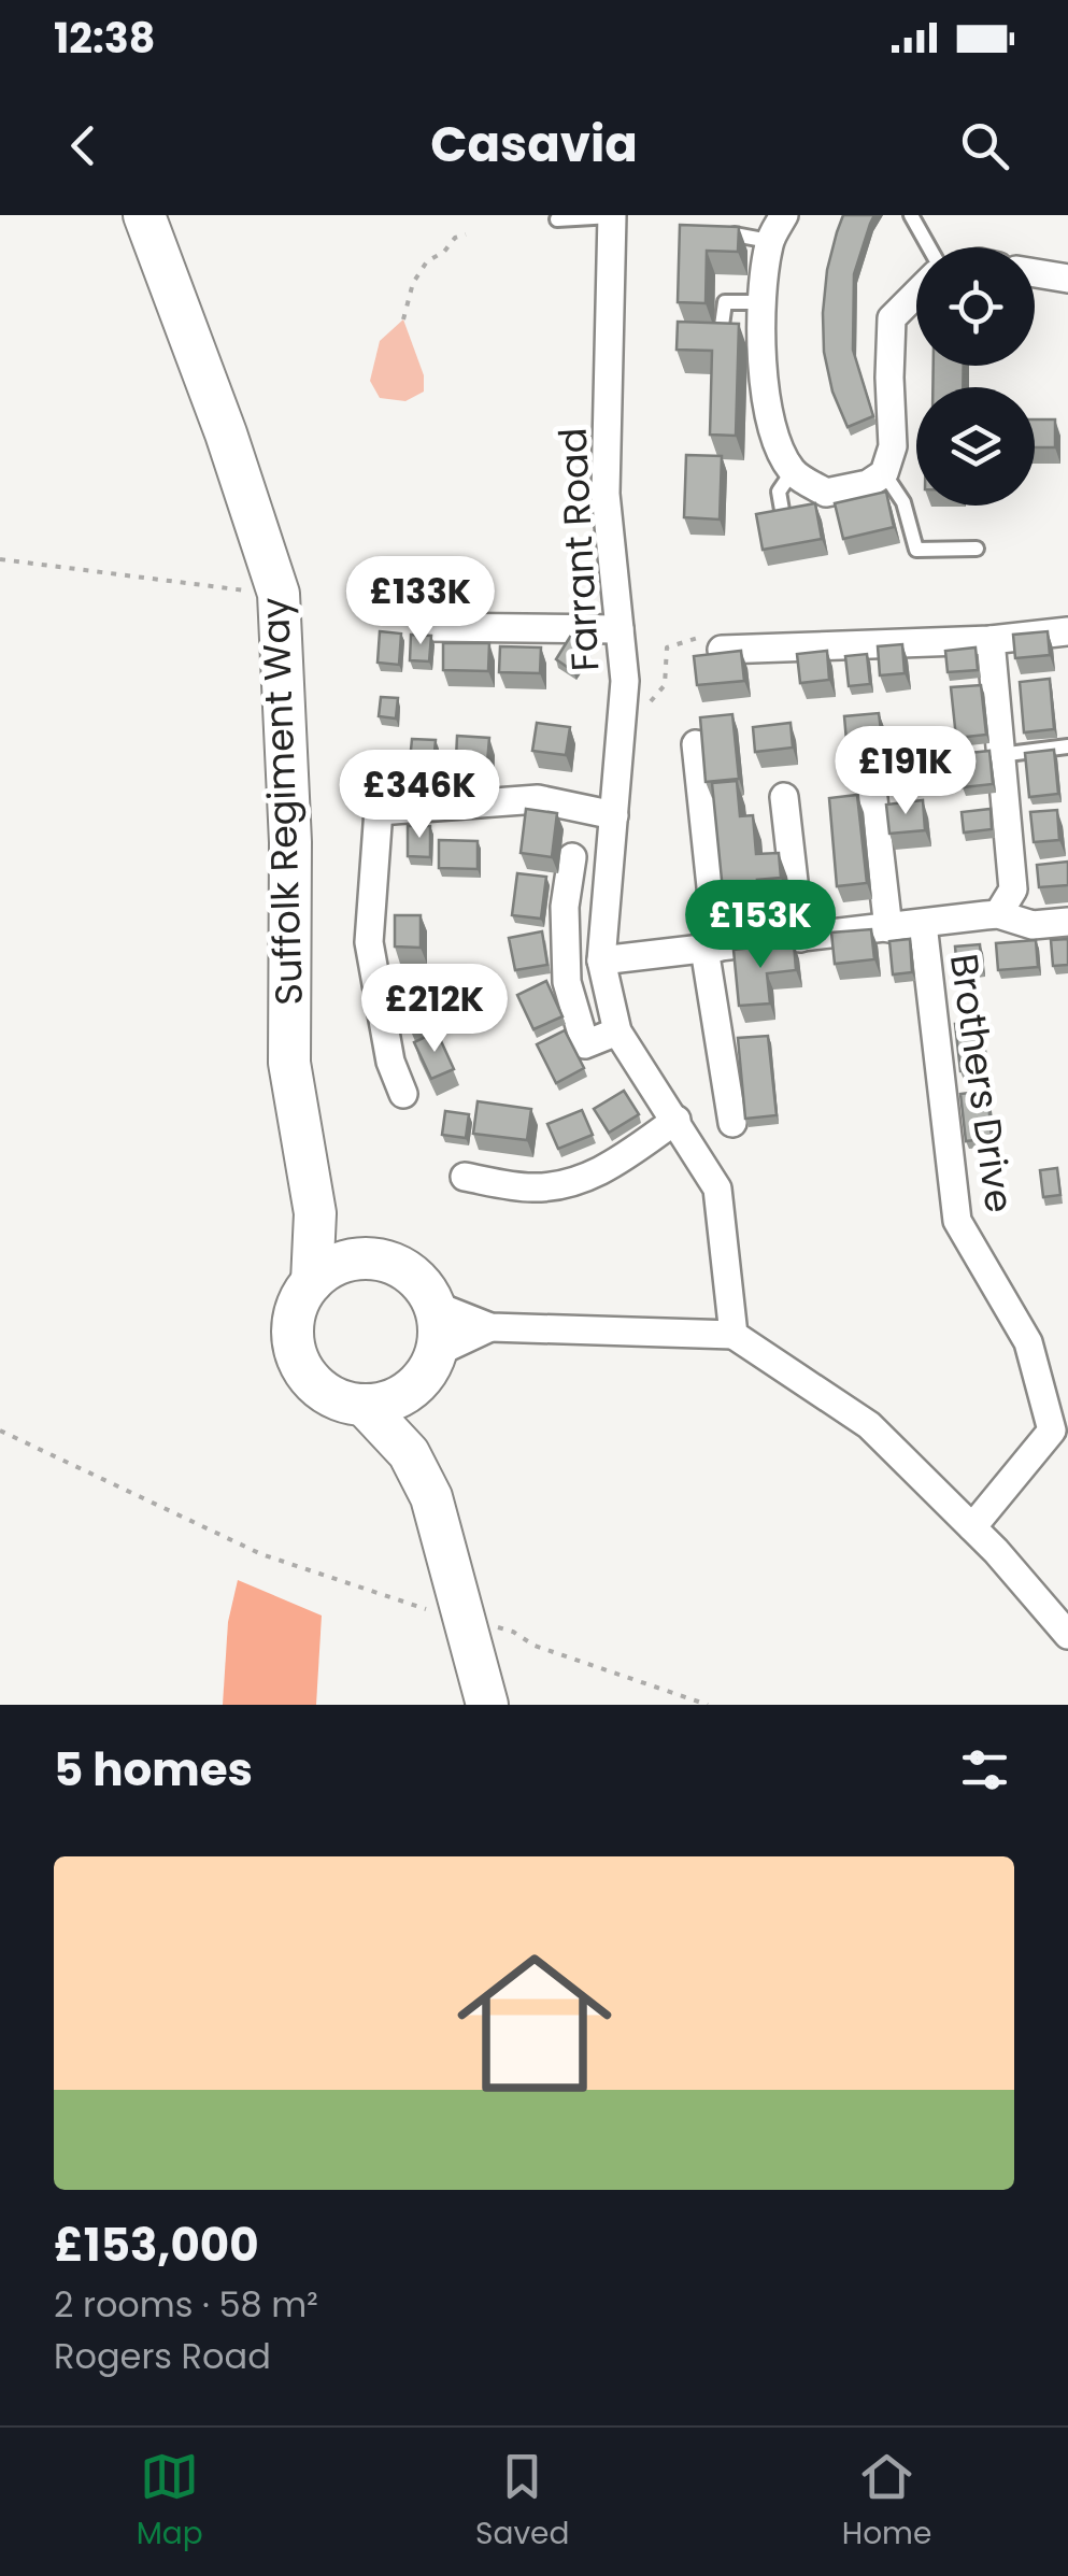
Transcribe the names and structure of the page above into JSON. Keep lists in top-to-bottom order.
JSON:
{
  "streets": {
    "main road": ["Suffolk Regiment Way"],
    "street": ["Farrant Road", "Brothers Drive"]
  },
  "page": {
    "status": "12:38",
    "header": "Casavia",
    "price": [
      "£133K",
      "£191K",
      "£346K",
      "£153K",
      "£212K"
    ],
    "heading": "5 homes",
    "list": [
      {
        "name": "£153,000",
        "note": "2 rooms · 58 m² · Rogers Road"
      }
    ],
    "tabs": ["Map", "Saved", "Home"]
  }
}
